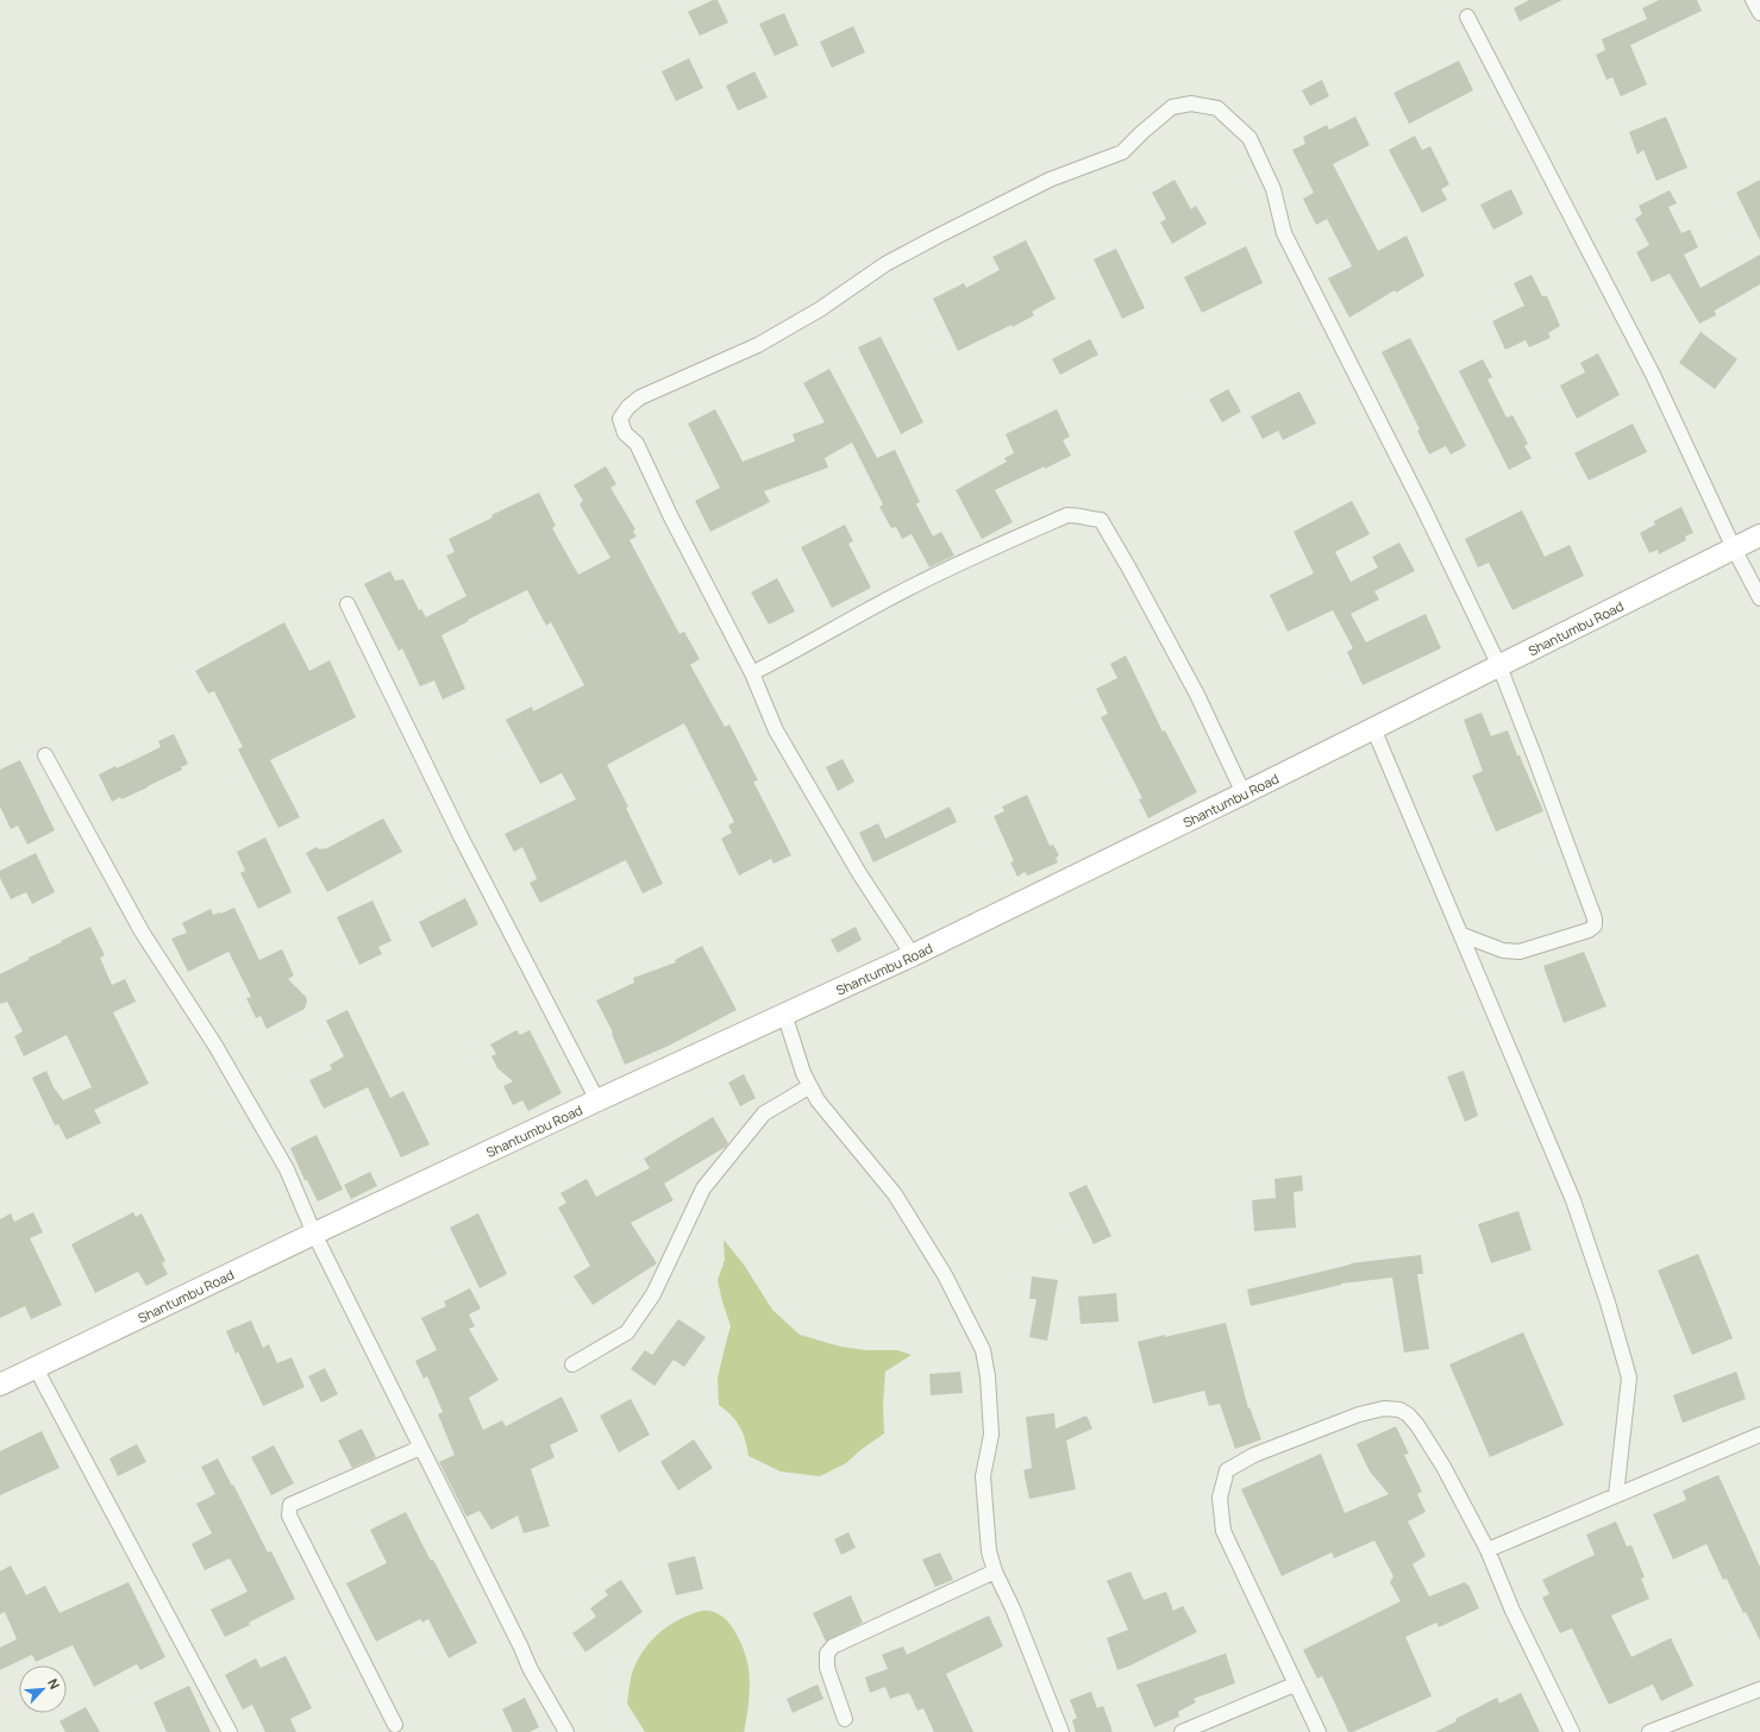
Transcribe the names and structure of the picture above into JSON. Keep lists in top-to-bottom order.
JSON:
{
  "streets": {
    "street": ["Shantumbu Road"]
  },
  "north": "top right"
}
